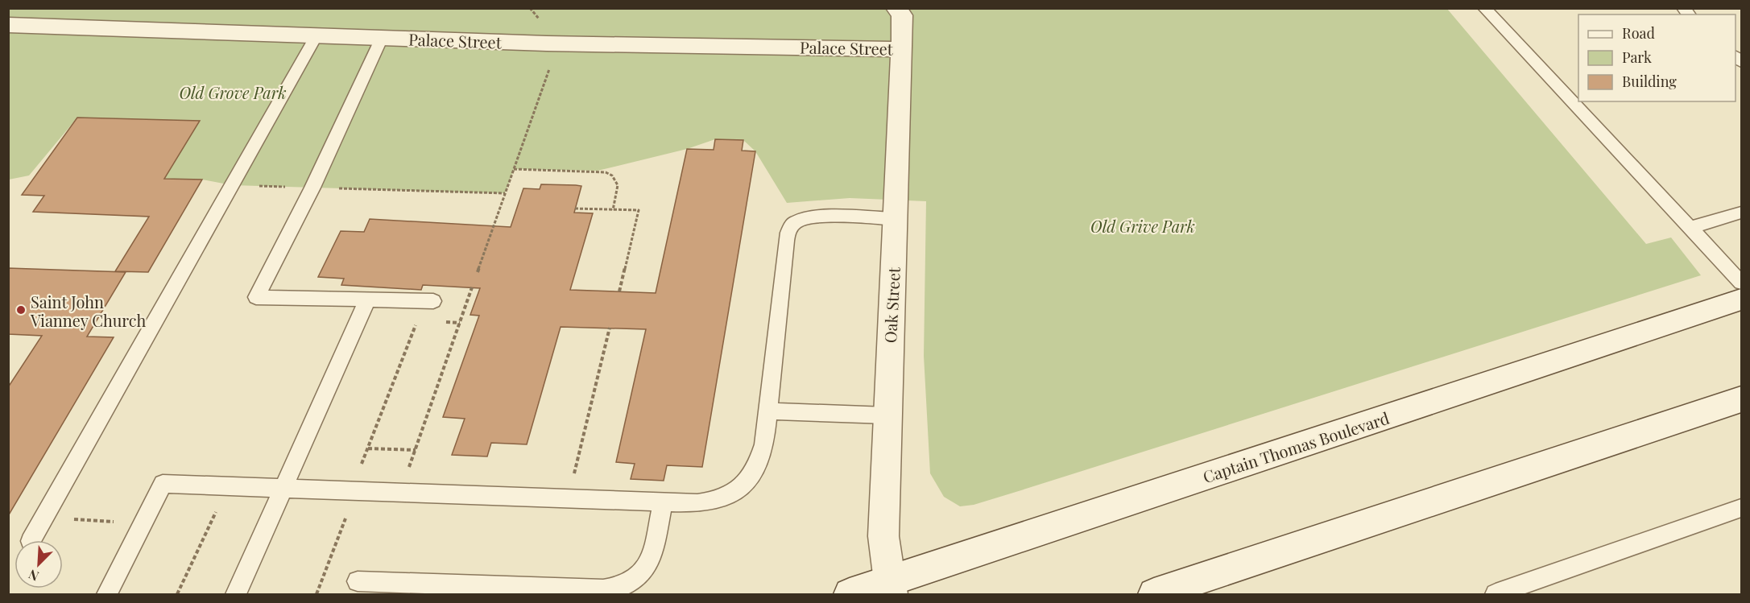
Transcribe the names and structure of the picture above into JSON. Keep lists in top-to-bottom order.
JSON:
{
  "streets": {
    "street": ["Palace Street", "Oak Street", "Captain Thomas Boulevard"]
  },
  "crossings": [
    ["Palace Street", "Oak Street"],
    ["Oak Street", "Captain Thomas Boulevard"]
  ],
  "parks": ["Old Grove Park", "Old Grive Park"],
  "places": ["Saint John Vianney Church"],
  "legend": ["Road", "Park", "Building"],
  "north": "bottom left"
}
